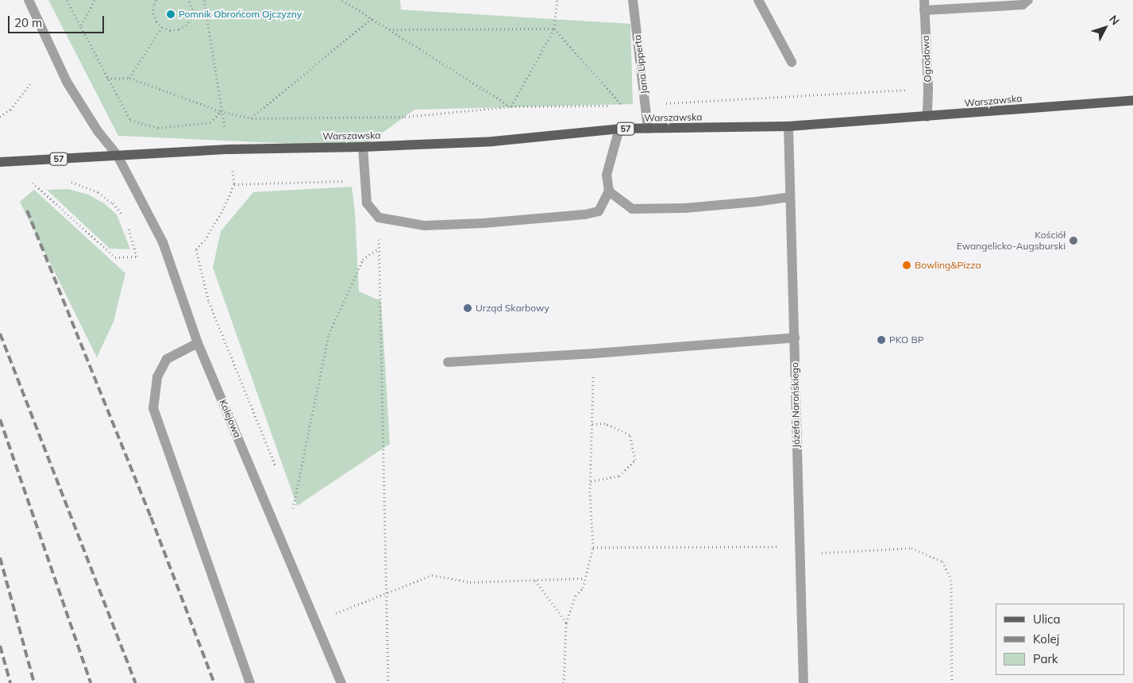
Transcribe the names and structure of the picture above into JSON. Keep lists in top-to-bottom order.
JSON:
{
  "streets": {
    "main road": ["Warszawska", "57"],
    "street": [
      "Ogrodowa",
      "Jana Lipperta",
      "Józefa Narońskiego",
      "Kolejowa"
    ]
  },
  "crossings": [
    ["Ogrodowa", "Warszawska"],
    ["Jana Lipperta", "Warszawska"],
    ["Warszawska", "57"],
    ["Warszawska", "Józefa Narońskiego"],
    ["Warszawska", "Kolejowa"],
    ["57", "Kolejowa"]
  ],
  "places": [
    "Pomnik Obrońcom Ojczyzny",
    "Kościół Ewangelicko-Augsburski",
    "Bowling&Pizza",
    "Urząd Skarbowy",
    "PKO BP"
  ],
  "legend": ["Ulica", "Kolej", "Park"],
  "scale_bar": "20 m",
  "north": "top right"
}
